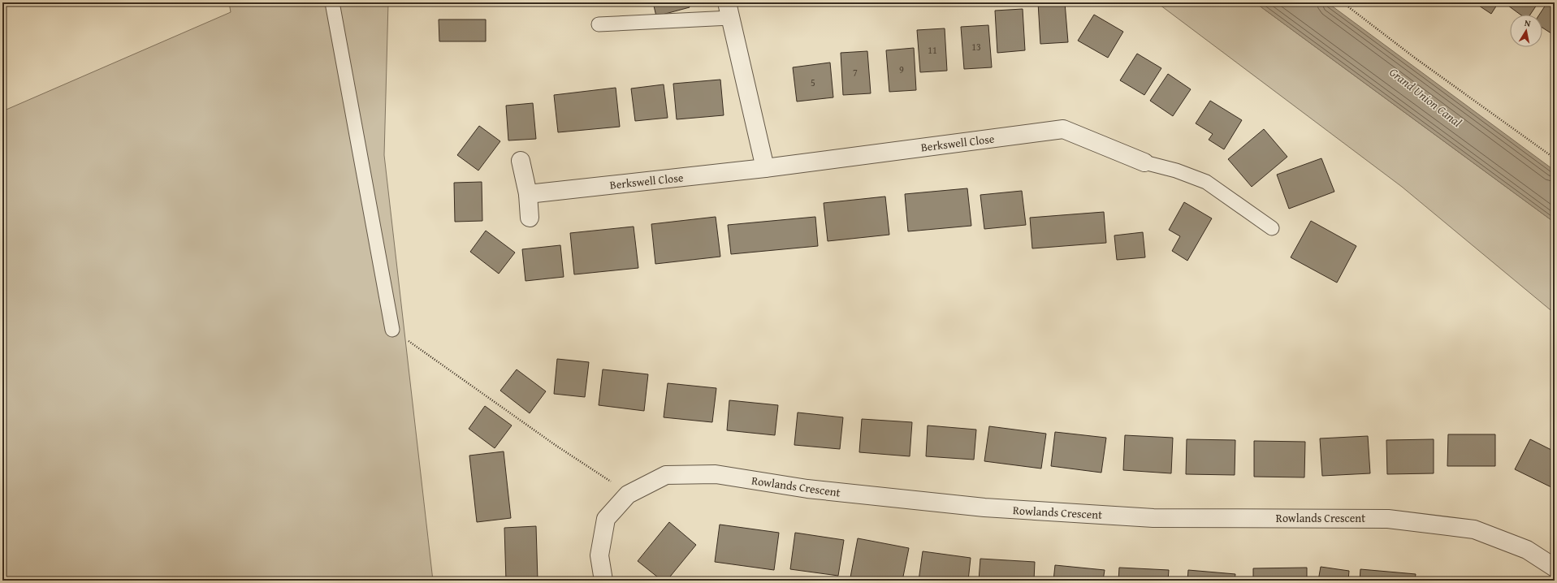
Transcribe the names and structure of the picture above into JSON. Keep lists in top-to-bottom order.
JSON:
{
  "streets": {
    "street": ["Berkswell Close", "Rowlands Crescent"]
  },
  "water": ["Grand Union Canal"],
  "house_numbers": [
    "13",
    "11",
    "9",
    "7",
    "5"
  ],
  "north": "top"
}
